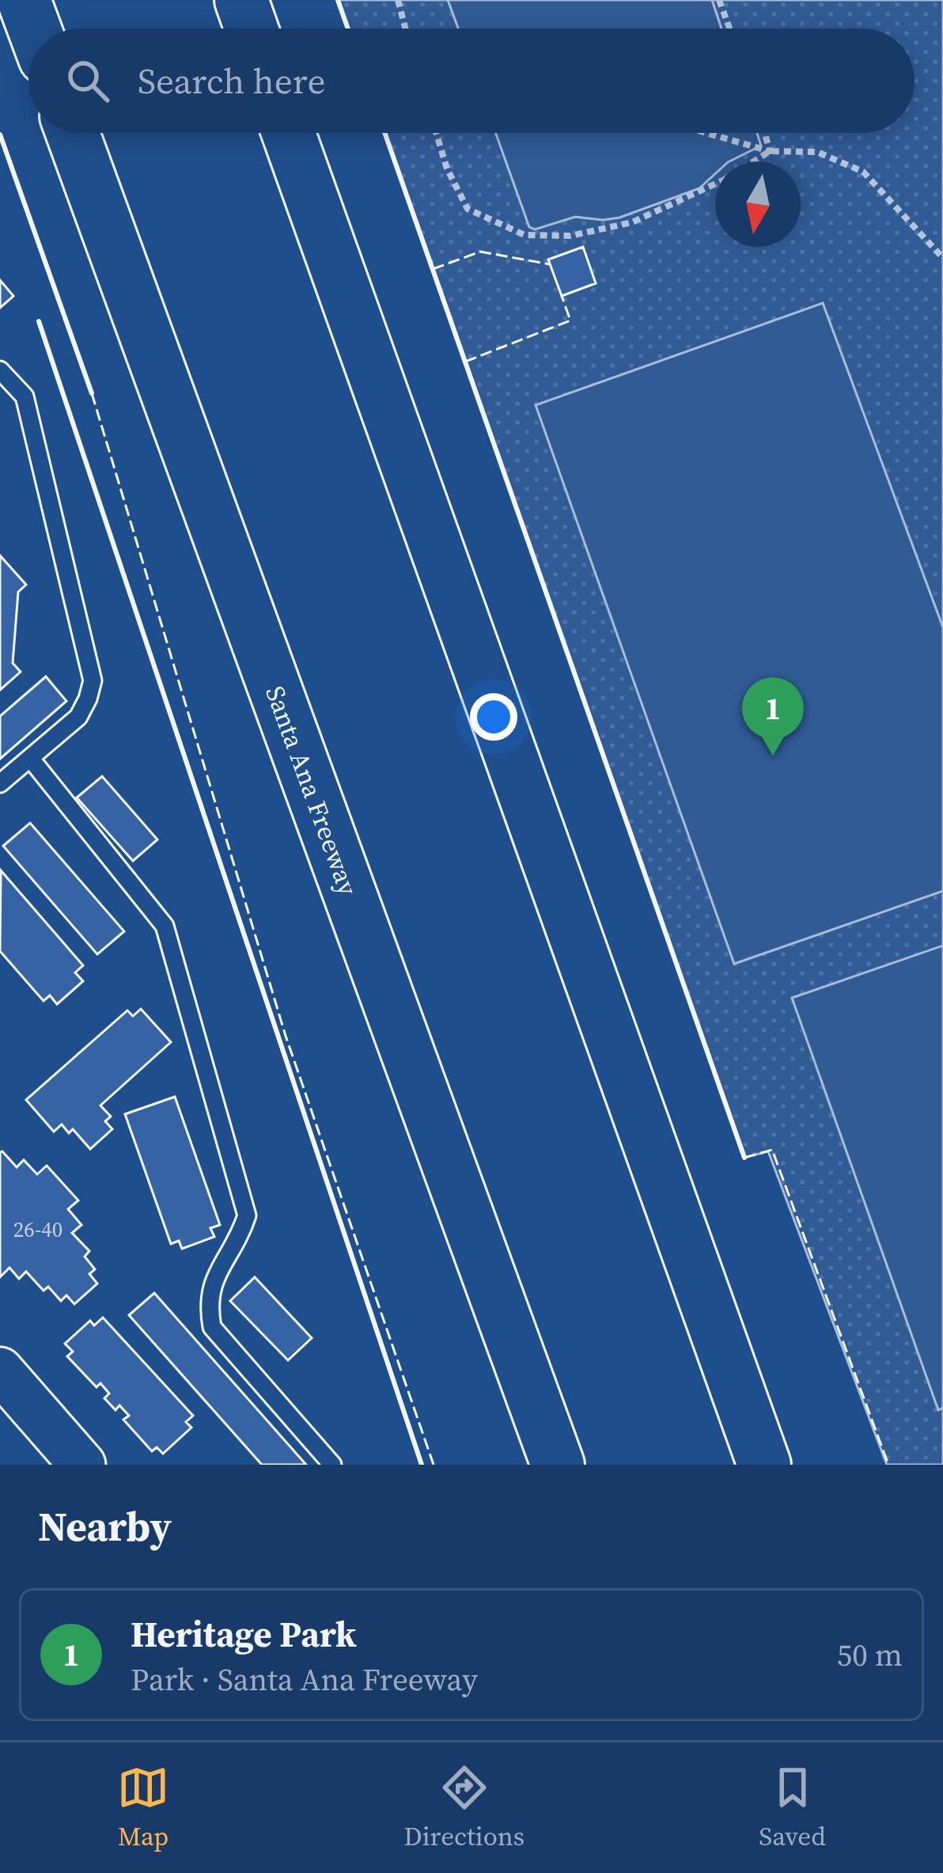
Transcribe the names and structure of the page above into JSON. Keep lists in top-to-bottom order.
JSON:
{
  "streets": {
    "highway": ["Santa Ana Freeway"]
  },
  "house_numbers": ["26-40"],
  "north": "bottom",
  "page": {
    "search": "Search here",
    "pins": "1",
    "heading": "Nearby",
    "list": [
      {
        "mark": "1",
        "name": "Heritage Park",
        "note": "Park · Santa Ana Freeway",
        "value": "50 m"
      }
    ],
    "nav": ["Map", "Directions", "Saved"]
  }
}
